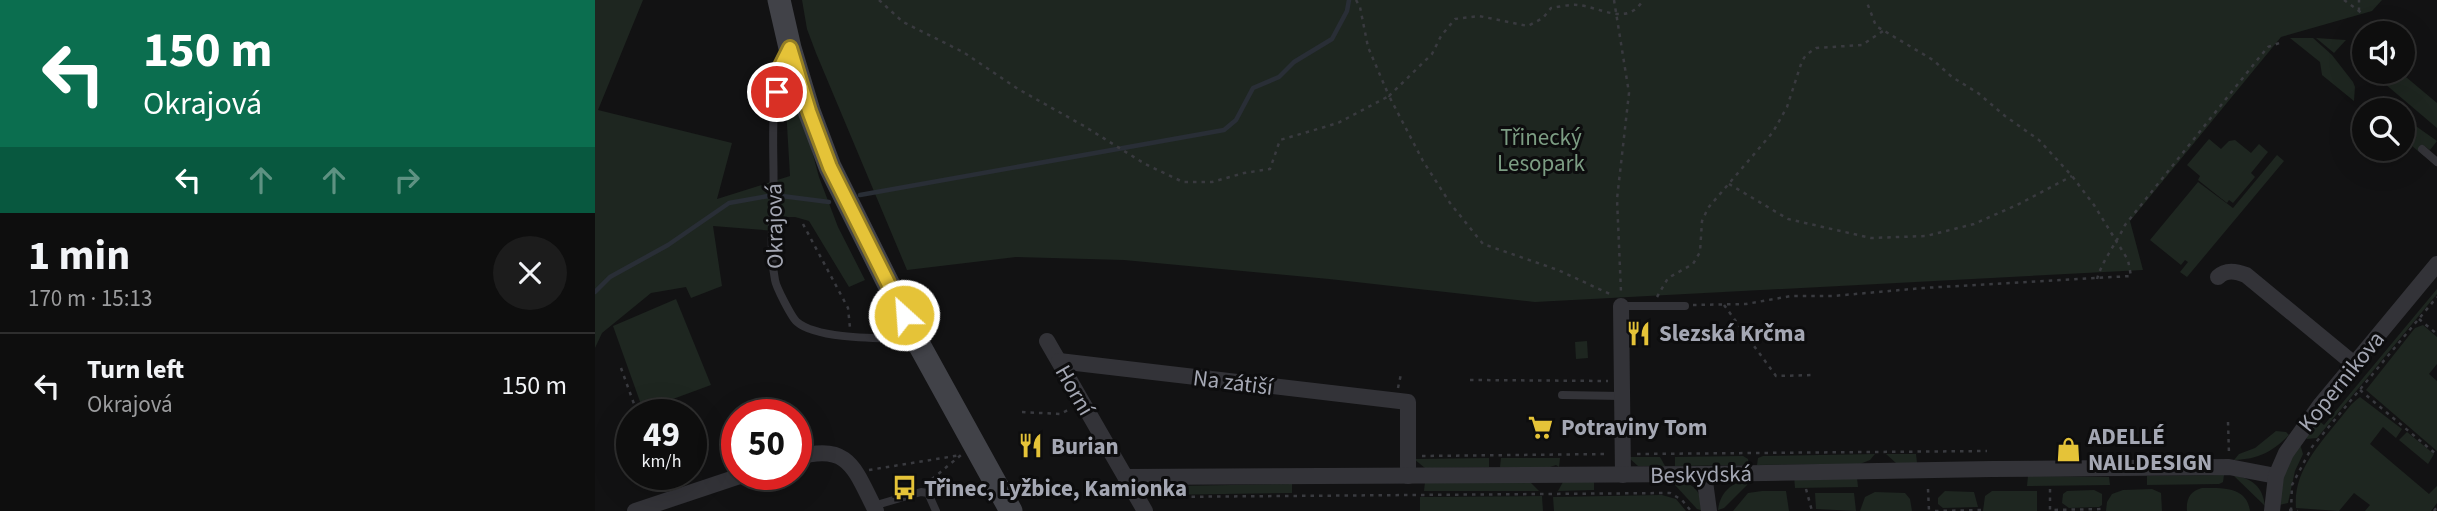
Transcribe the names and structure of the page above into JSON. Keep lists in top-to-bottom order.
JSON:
{
  "streets": {
    "street": [
      "Kopernikova",
      "Na zátiší",
      "Horní",
      "Beskydská"
    ],
    "lane": ["Okrajová"]
  },
  "crossings": [
    ["Kopernikova", "Beskydská"],
    ["Na zátiší", "Horní"],
    ["Horní", "Beskydská"]
  ],
  "parks": ["Třinecký Lesopark"],
  "places": {
    "restaurant": ["Slezská Krčma", "Burian"],
    "supermarket": ["Potraviny Tom"],
    "shop": ["ADELLÉ NAILDESIGN"],
    "bus stop": ["Třinec, Lyžbice, Kamionka"]
  },
  "page": {
    "turn": ["150 m", "Okrajová"],
    "heading": ["1 min", "170 m · 15:13"],
    "list": [
      {
        "name": "Turn left",
        "note": "Okrajová",
        "value": "150 m"
      }
    ],
    "speed": "49 km/h",
    "limit": "50"
  }
}
